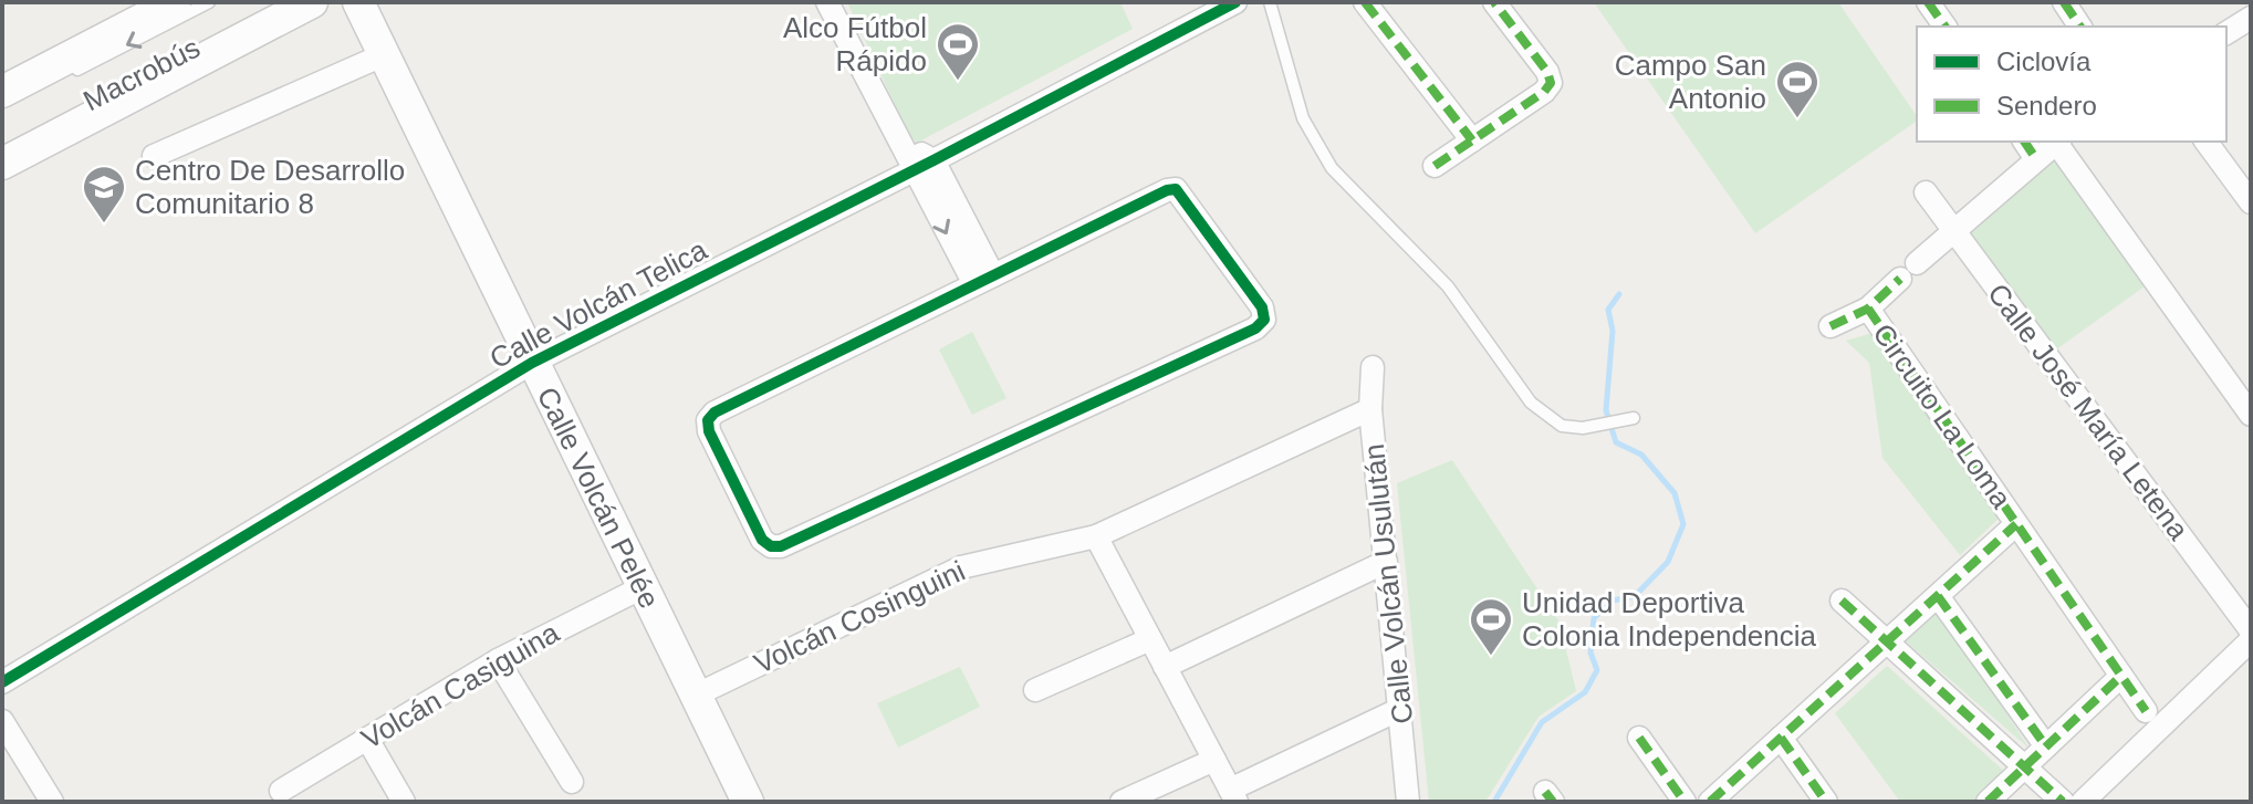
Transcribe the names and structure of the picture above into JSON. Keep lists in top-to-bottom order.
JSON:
{
  "streets": {
    "street": [
      "Calle Volcán Telica",
      "Calle José María Letena",
      "Circuito La Loma",
      "Calle Volcán Pelée",
      "Calle Volcán Usulután",
      "Volcán Cosinguini",
      "Volcán Casiguina"
    ],
    "lane": ["Macrobús"]
  },
  "crossings": [
    ["Calle Volcán Telica", "Calle Volcán Pelée"],
    ["Calle Volcán Pelée", "Volcán Cosinguini"],
    ["Calle Volcán Pelée", "Volcán Casiguina"],
    ["Calle Volcán Usulután", "Volcán Cosinguini"]
  ],
  "one_way": ["Macrobús"],
  "places": {
    "sports": ["Alco Fútbol Rápido", "Campo San Antonio", "Unidad Deportiva Colonia Independencia"],
    "school or university": ["Centro De Desarrollo Comunitario 8"]
  },
  "legend": ["Ciclovía", "Sendero"]
}
